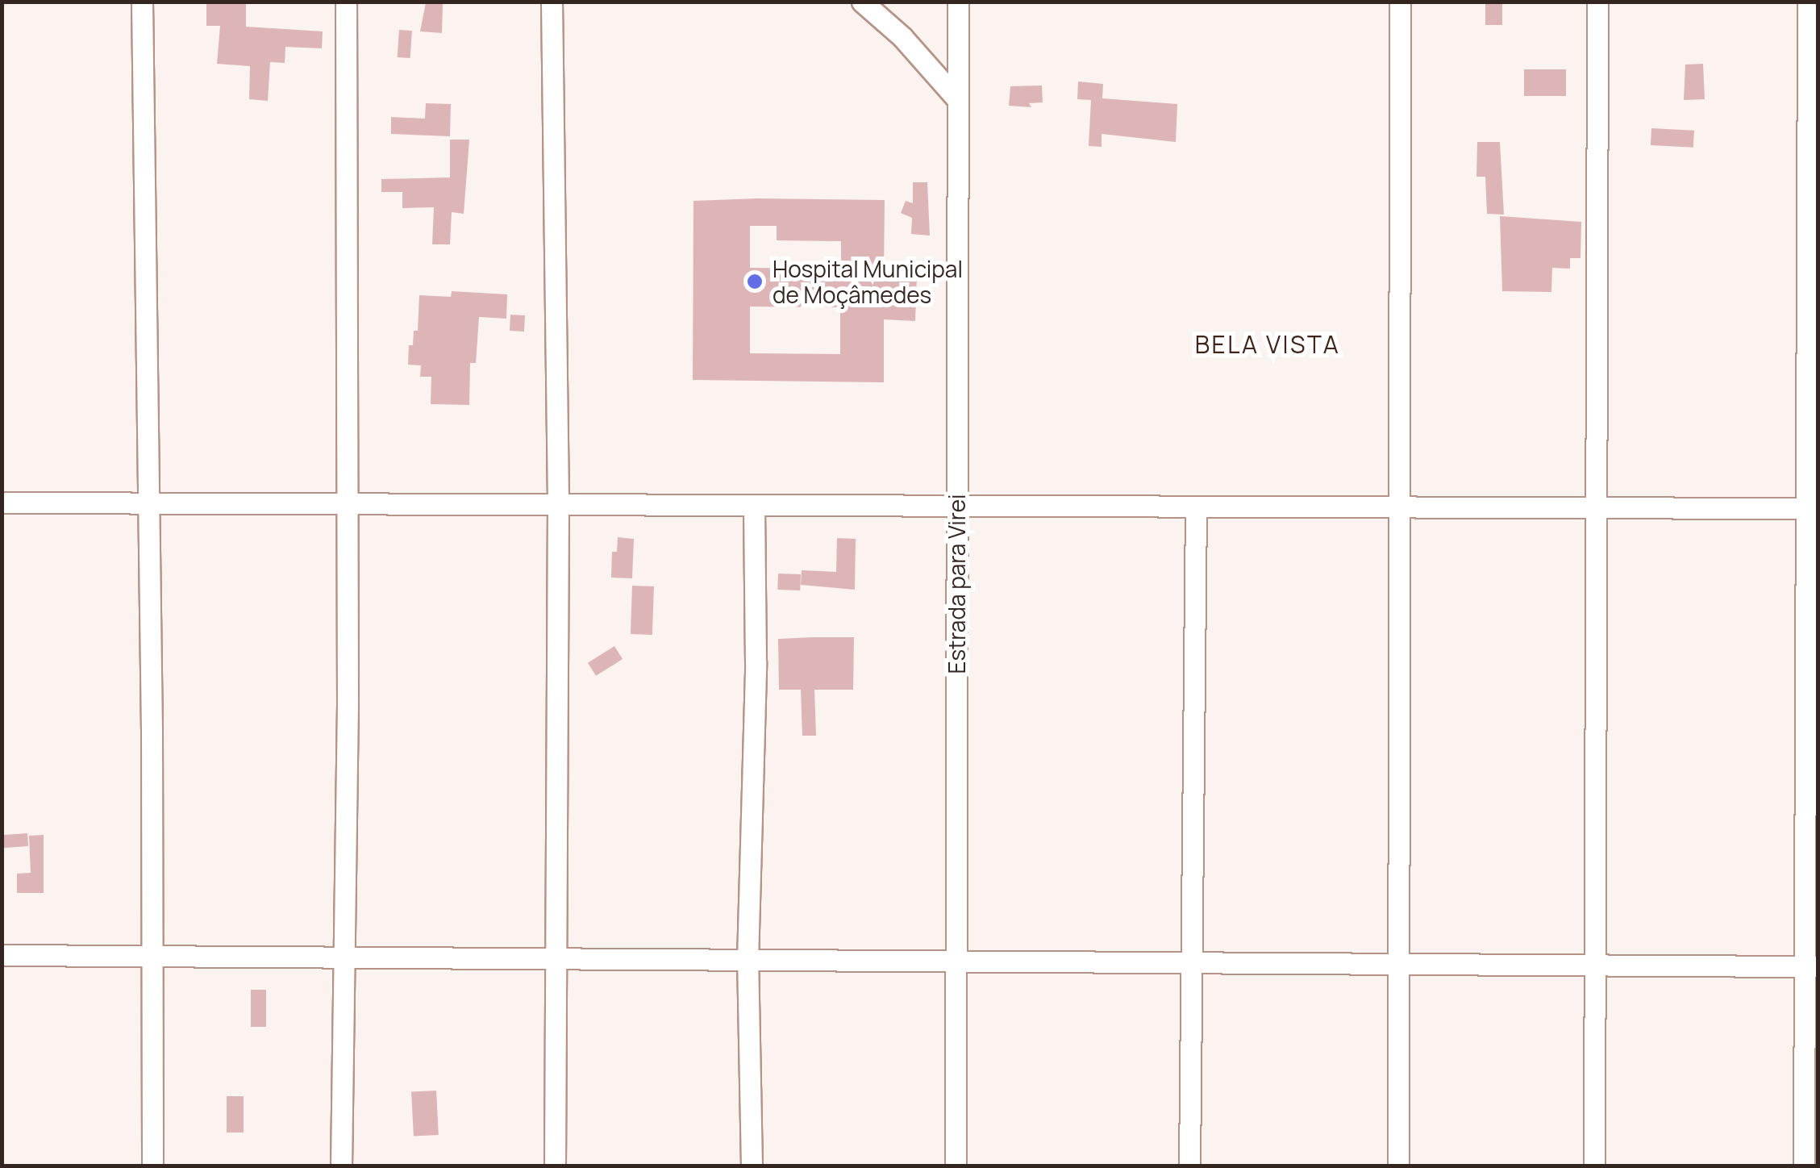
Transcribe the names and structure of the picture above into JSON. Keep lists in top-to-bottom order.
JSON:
{
  "streets": {
    "street": ["Estrada para Virei"]
  },
  "districts": ["BELA VISTA"],
  "places": ["Hospital Municipal de Moçâmedes"]
}
